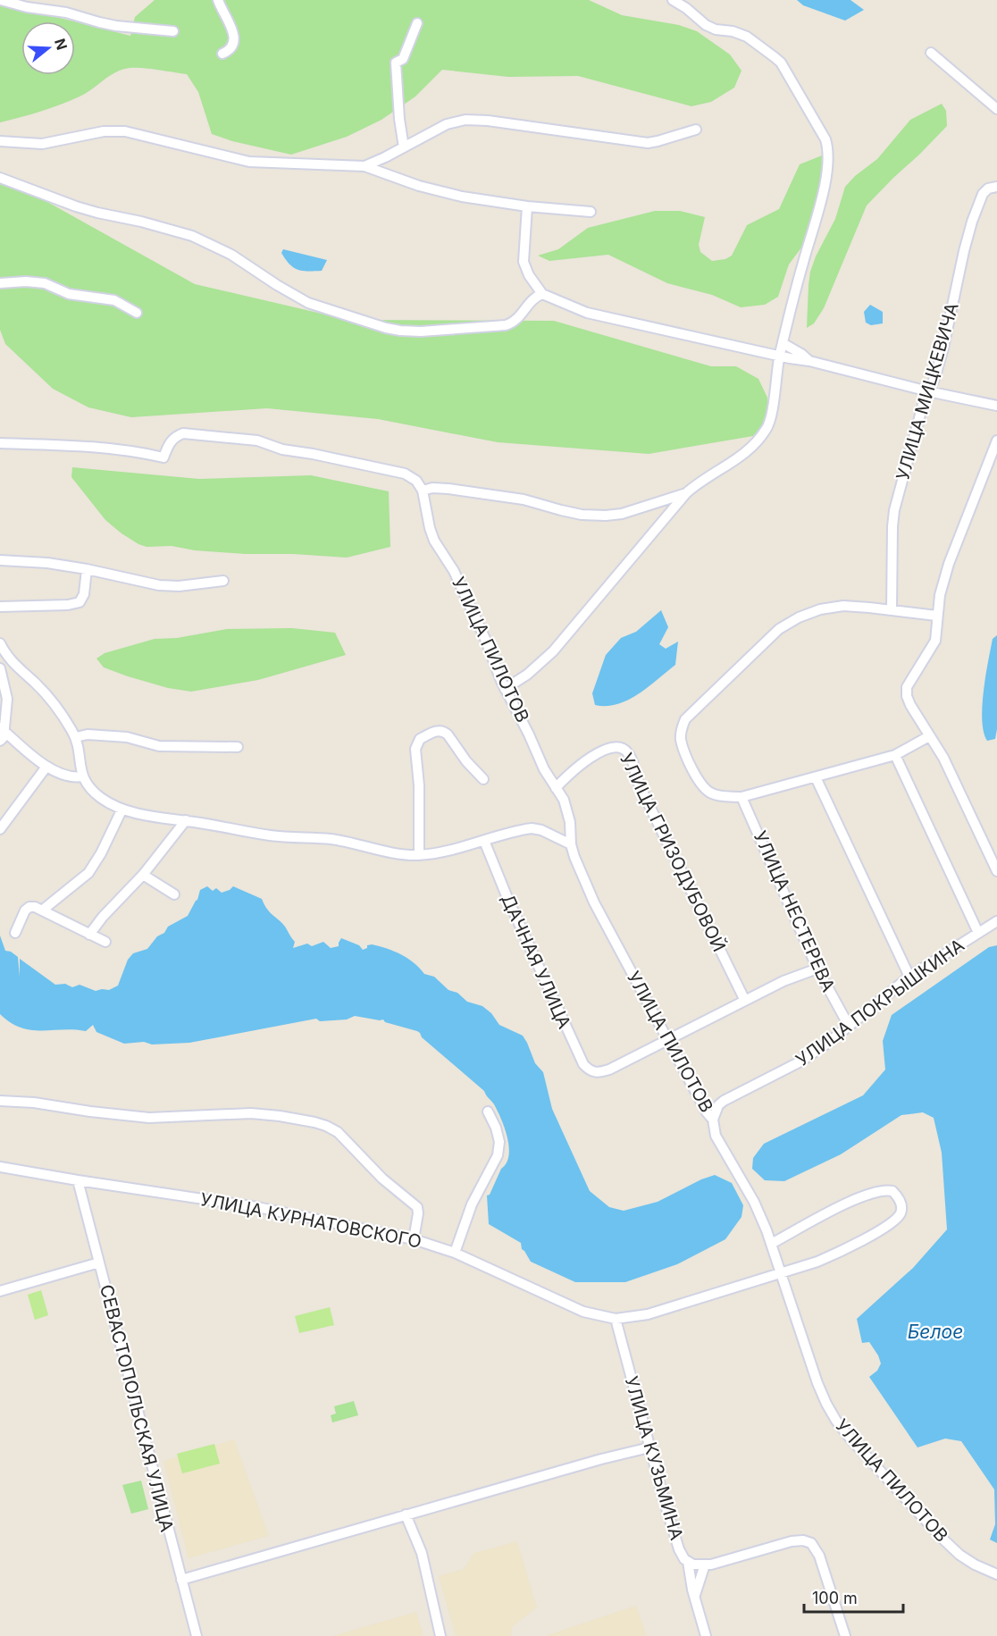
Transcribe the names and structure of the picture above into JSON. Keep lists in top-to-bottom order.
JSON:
{
  "streets": {
    "street": [
      "УЛИЦА МИЦКЕВИЧА",
      "УЛИЦА ПИЛОТОВ",
      "УЛИЦА ГРИЗОДУБОВОЙ",
      "УЛИЦА НЕСТЕРЕВА",
      "ДАЧНАЯ УЛИЦА",
      "УЛИЦА ПОКРЫШКИНА",
      "УЛИЦА КУРНАТОВСКОГО",
      "СЕВАСТОПОЛЬСКАЯ УЛИЦА",
      "УЛИЦА КУЗЬМИНА"
    ]
  },
  "crossings": [
    ["УЛИЦА ПИЛОТОВ", "УЛИЦА ГРИЗОДУБОВОЙ"],
    ["УЛИЦА ПИЛОТОВ", "ДАЧНАЯ УЛИЦА"],
    ["УЛИЦА ПИЛОТОВ", "УЛИЦА ПОКРЫШКИНА"],
    ["УЛИЦА ПИЛОТОВ", "УЛИЦА КУРНАТОВСКОГО"],
    ["УЛИЦА НЕСТЕРЕВА", "УЛИЦА ПОКРЫШКИНА"],
    ["УЛИЦА КУРНАТОВСКОГО", "СЕВАСТОПОЛЬСКАЯ УЛИЦА"],
    ["УЛИЦА КУРНАТОВСКОГО", "УЛИЦА КУЗЬМИНА"]
  ],
  "water": ["Белое"],
  "scale_bar": "100 m",
  "north": "right"
}
